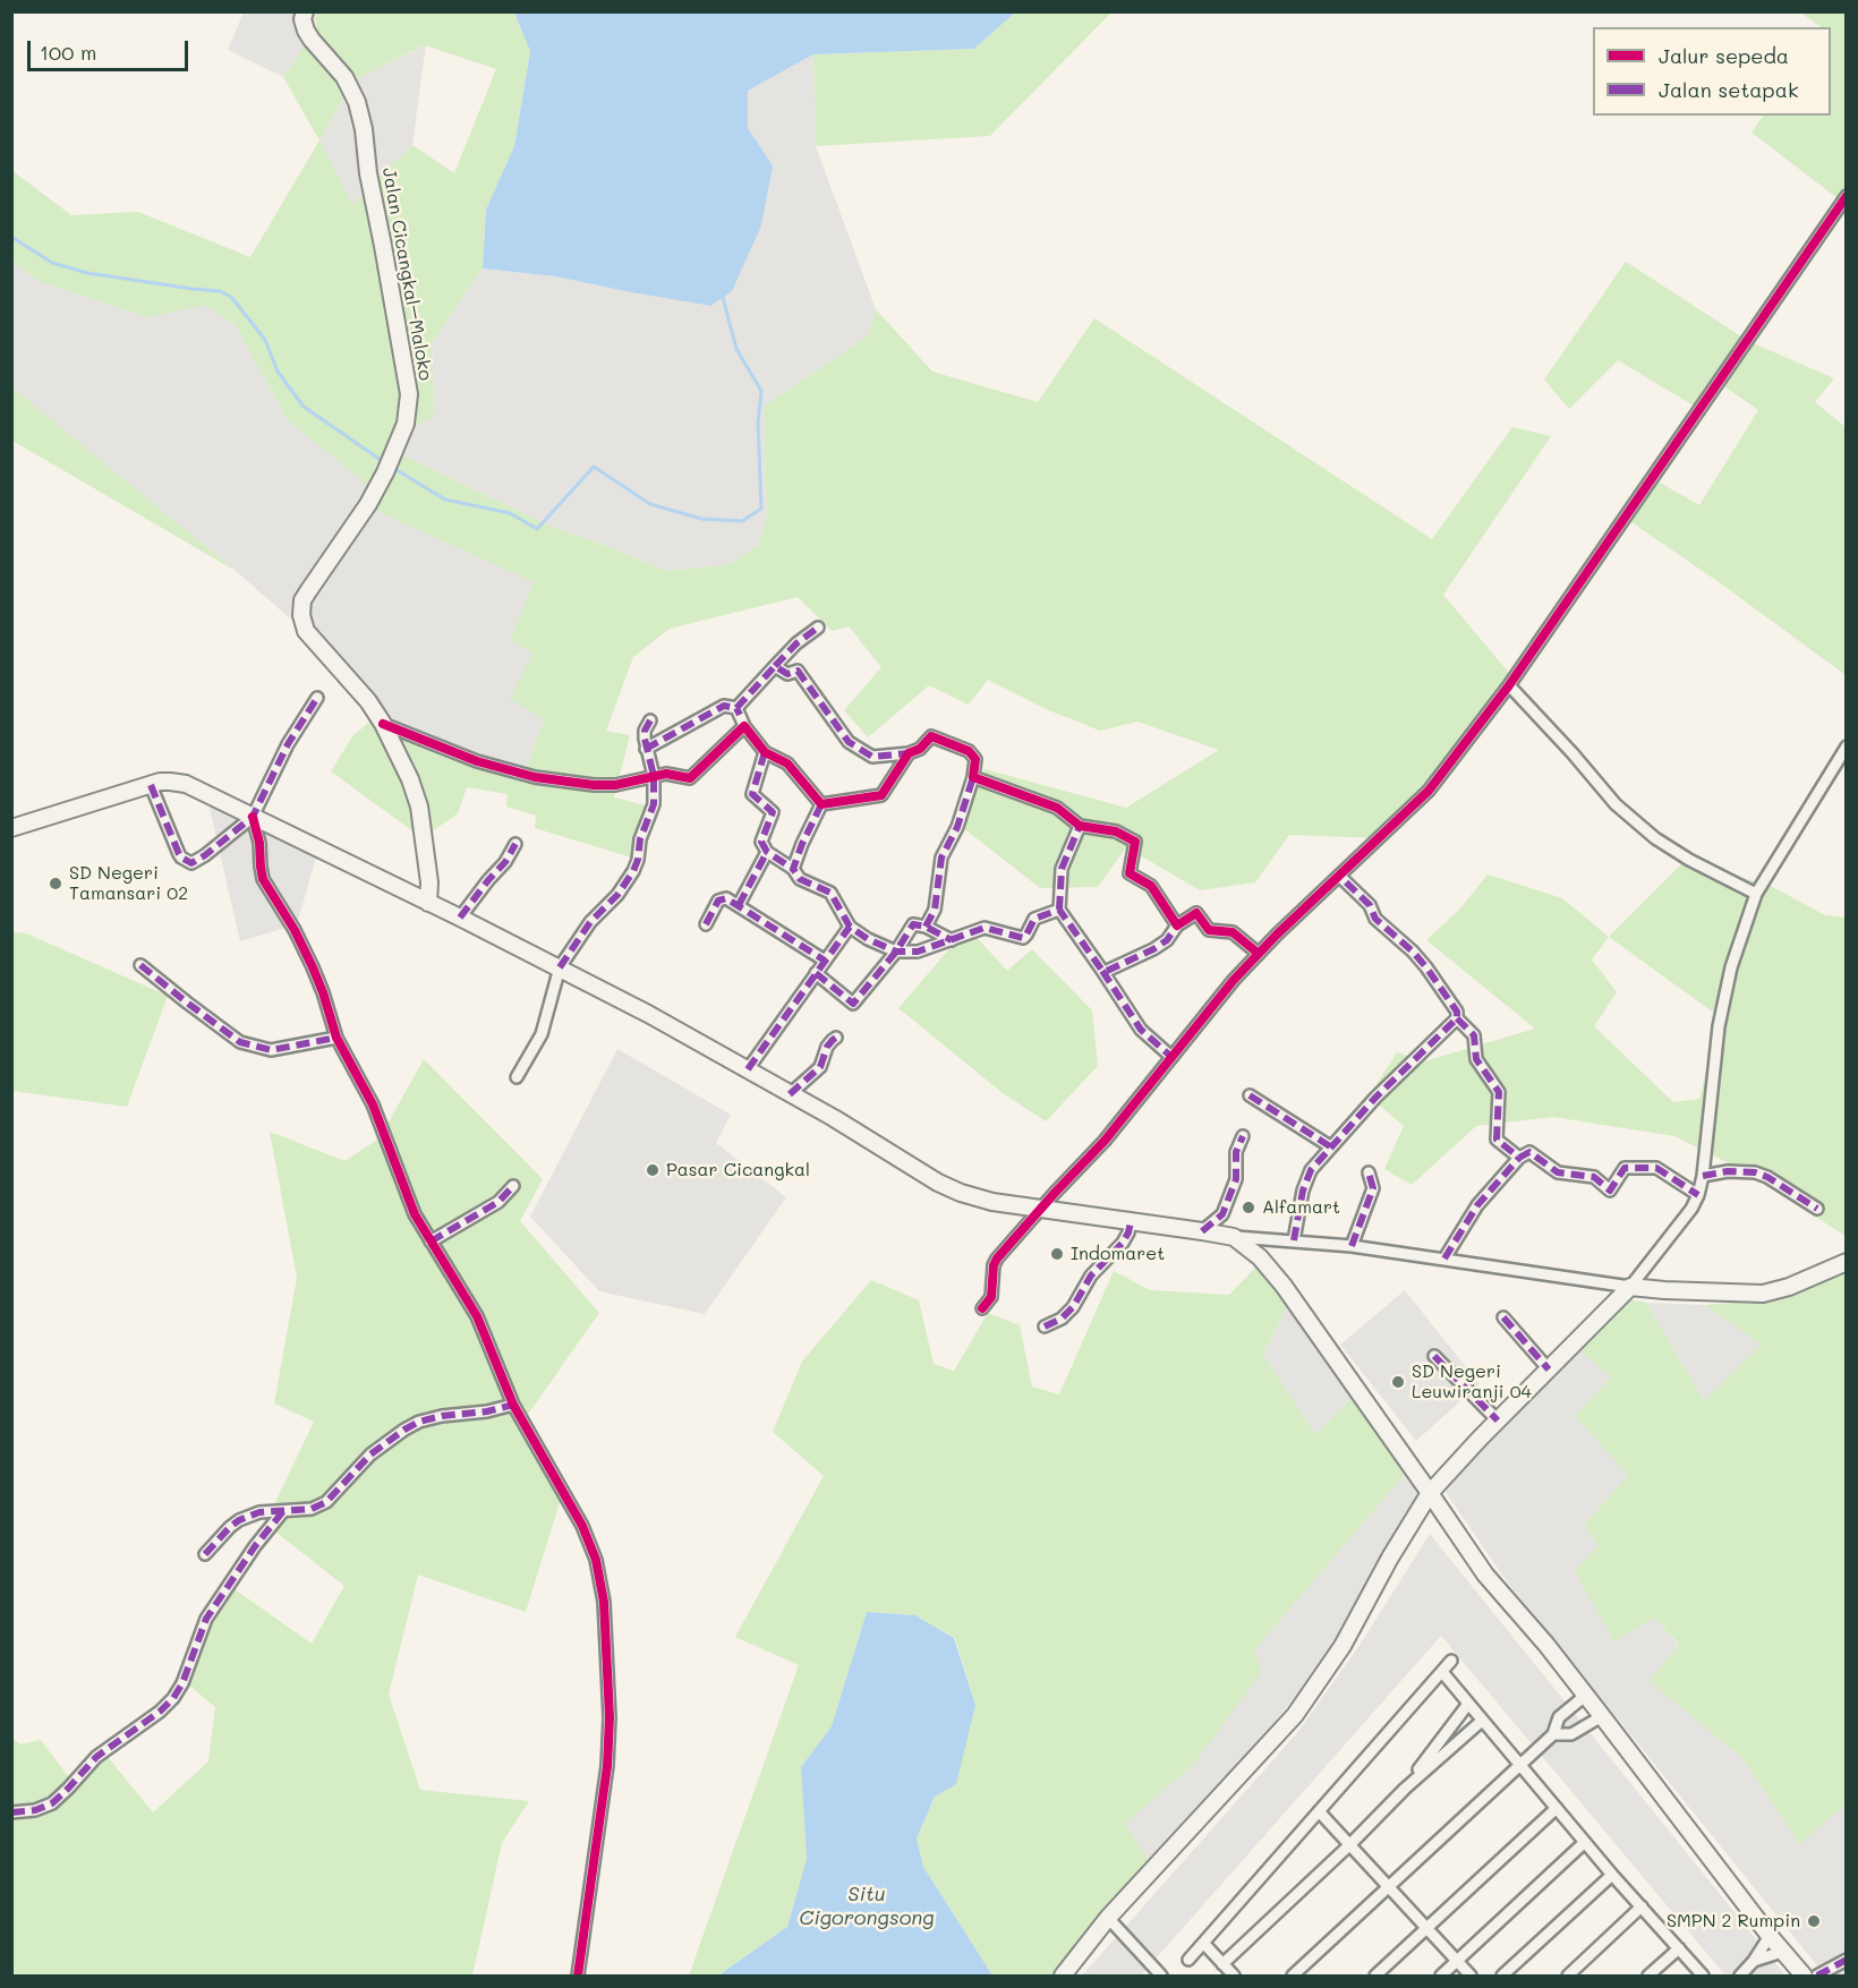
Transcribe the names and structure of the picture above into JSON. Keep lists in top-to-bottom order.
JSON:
{
  "streets": {
    "main road": ["Jalan Cicangkal–Maloko"]
  },
  "water": ["Situ Cigorongsong"],
  "places": [
    "SD Negeri Tamansari 02",
    "Pasar Cicangkal",
    "Alfamart",
    "Indomaret",
    "SD Negeri Leuwiranji 04",
    "SMPN 2 Rumpin"
  ],
  "legend": ["Jalur sepeda", "Jalan setapak"],
  "scale_bar": "100 m"
}
